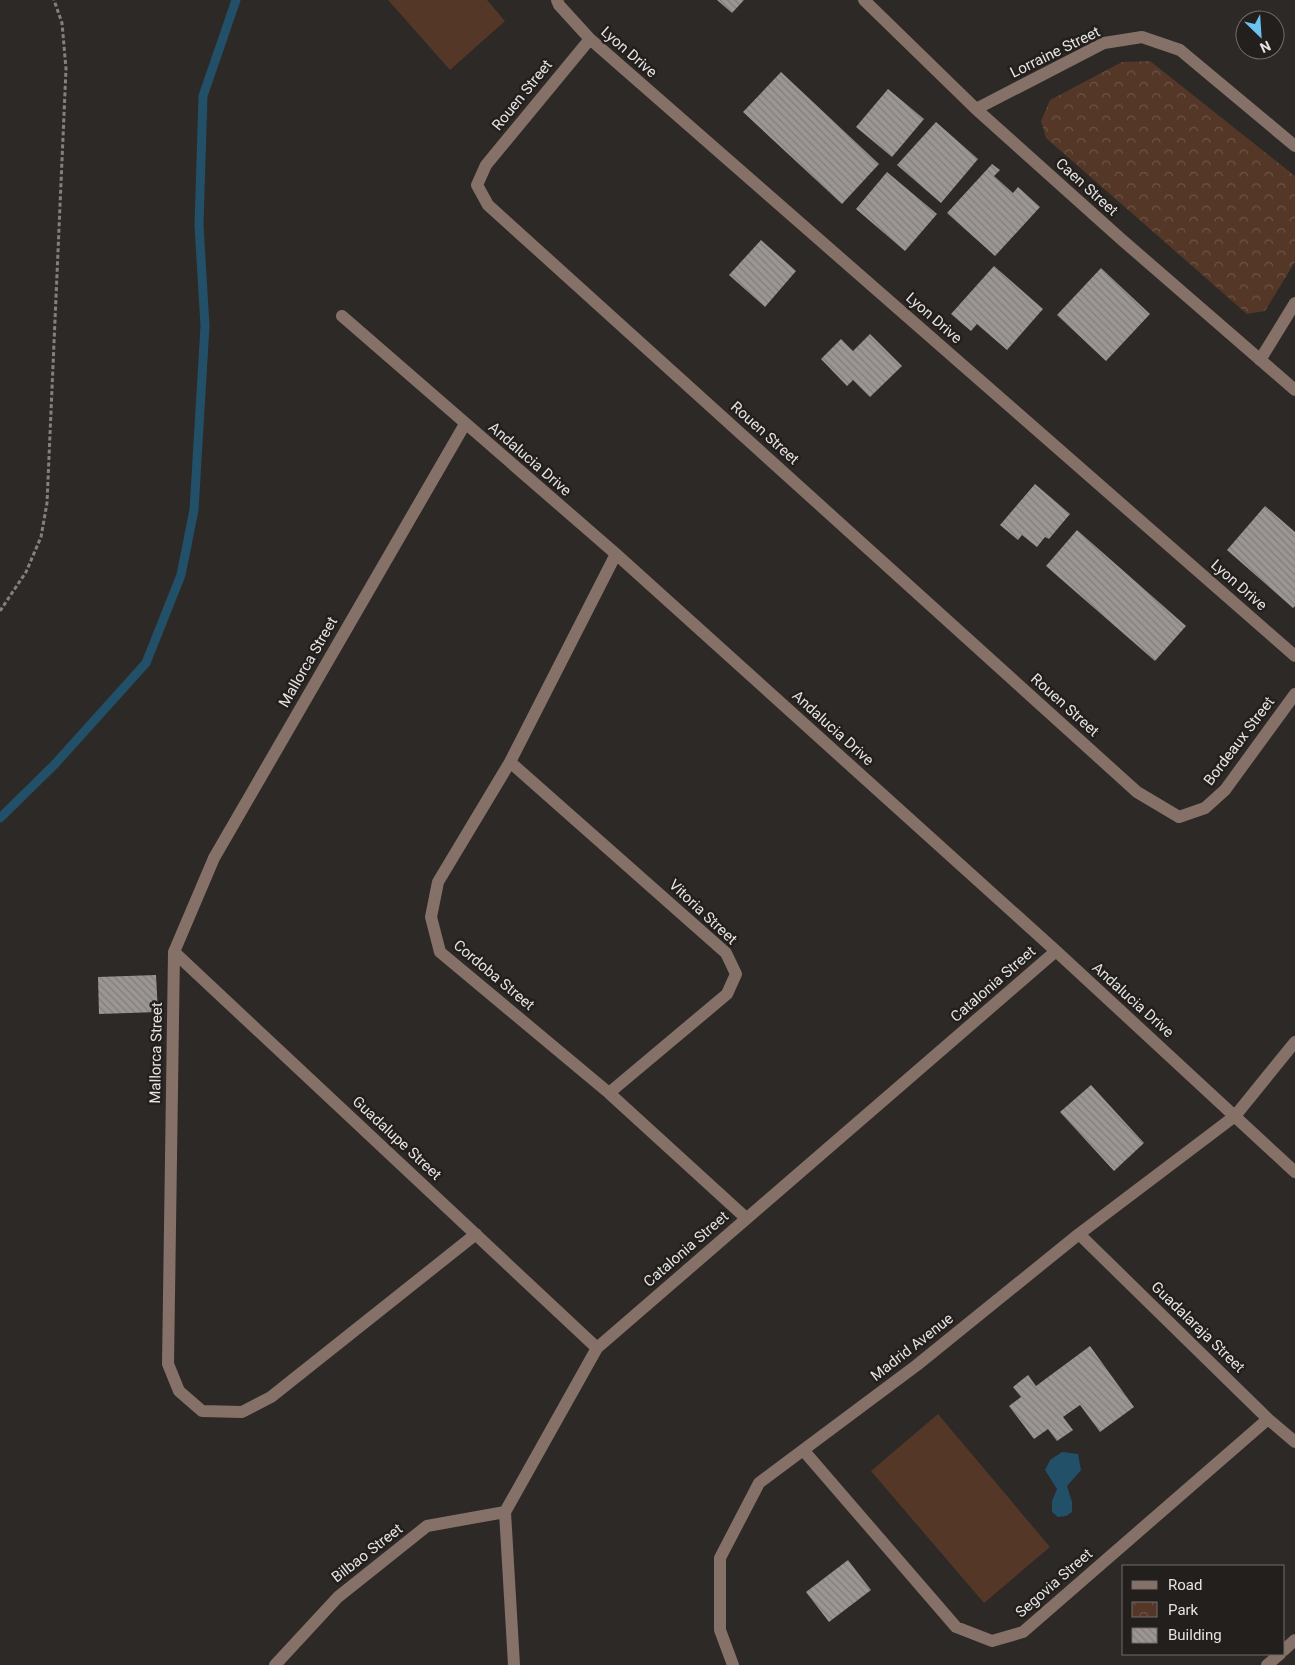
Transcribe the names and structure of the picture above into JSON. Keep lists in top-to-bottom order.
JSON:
{
  "streets": {
    "street": [
      "Lyon Drive",
      "Lorraine Street",
      "Rouen Street",
      "Caen Street",
      "Andalucia Drive",
      "Mallorca Street",
      "Bordeaux Street",
      "Vitoria Street",
      "Cordoba Street",
      "Catalonia Street",
      "Guadalupe Street",
      "Guadalaraja Street",
      "Madrid Avenue",
      "Bilbao Street",
      "Segovia Street"
    ]
  },
  "crossings": [
    ["Lyon Drive", "Rouen Street"],
    ["Lorraine Street", "Caen Street"],
    ["Rouen Street", "Bordeaux Street"],
    ["Andalucia Drive", "Mallorca Street"],
    ["Andalucia Drive", "Cordoba Street"],
    ["Andalucia Drive", "Catalonia Street"],
    ["Andalucia Drive", "Madrid Avenue"],
    ["Mallorca Street", "Guadalupe Street"],
    ["Vitoria Street", "Cordoba Street"],
    ["Cordoba Street", "Catalonia Street"],
    ["Catalonia Street", "Guadalupe Street"],
    ["Catalonia Street", "Bilbao Street"],
    ["Guadalaraja Street", "Madrid Avenue"],
    ["Guadalaraja Street", "Segovia Street"],
    ["Madrid Avenue", "Segovia Street"]
  ],
  "legend": ["Road", "Park", "Building"],
  "north": "bottom right"
}
